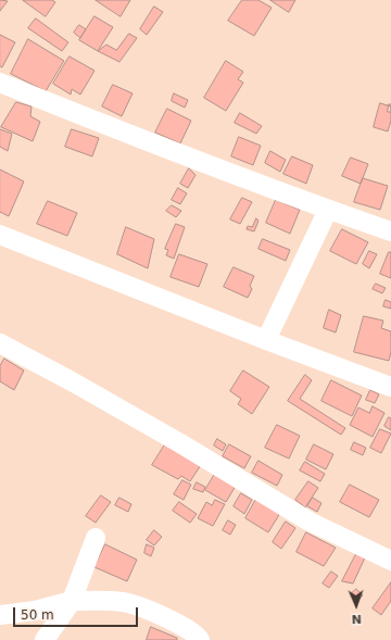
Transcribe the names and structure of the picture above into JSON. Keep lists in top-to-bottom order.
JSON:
{
  "scale_bar": "50 m",
  "north": "bottom"
}
